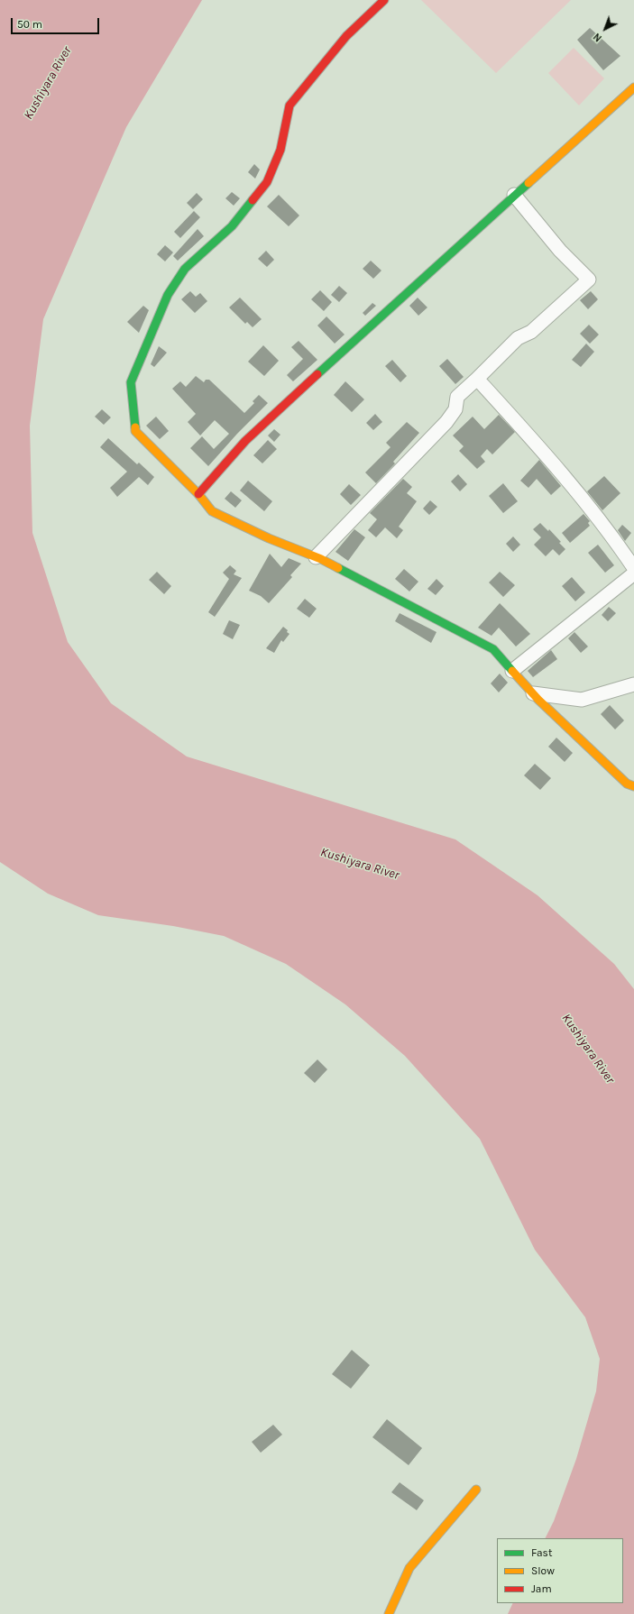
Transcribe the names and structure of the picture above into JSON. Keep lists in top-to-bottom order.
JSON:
{
  "water": ["Kushiyara River"],
  "legend": ["Fast", "Slow", "Jam"],
  "scale_bar": "50 m",
  "north": "bottom left"
}
